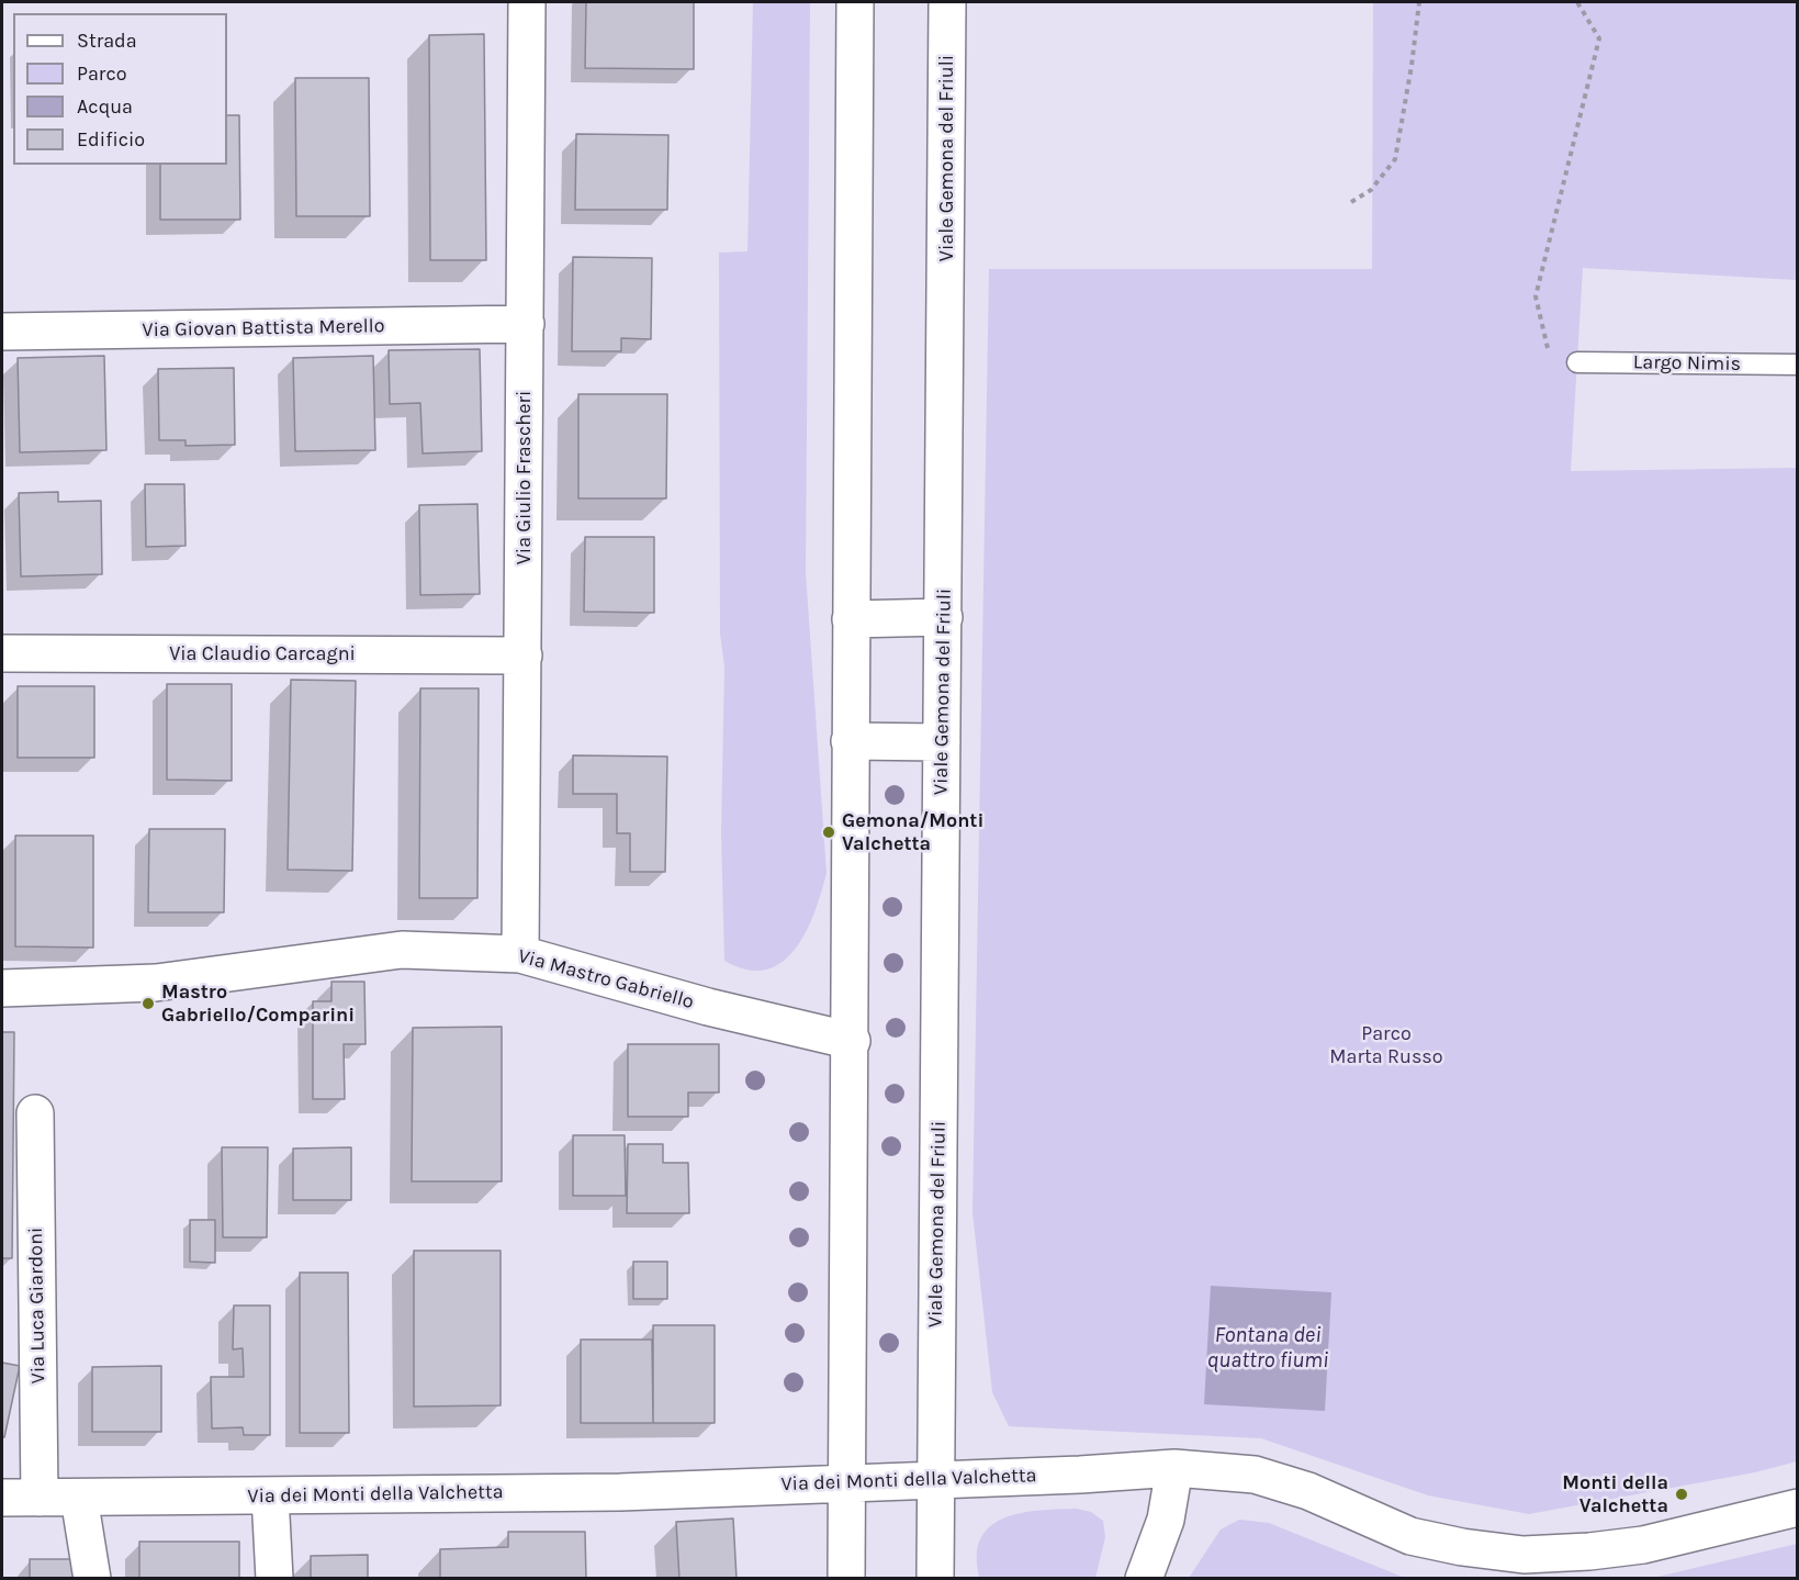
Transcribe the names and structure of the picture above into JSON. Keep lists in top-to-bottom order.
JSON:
{
  "streets": {
    "street": [
      "Viale Gemona del Friuli",
      "Via Giovan Battista Merello",
      "Via Giulio Frascheri",
      "Via Claudio Carcagni",
      "Via Mastro Gabriello",
      "Via Luca Giardoni",
      "Via dei Monti della Valchetta"
    ],
    "lane": ["Largo Nimis"]
  },
  "crossings": [
    ["Viale Gemona del Friuli", "Via dei Monti della Valchetta"],
    ["Via Giovan Battista Merello", "Via Giulio Frascheri"],
    ["Via Giulio Frascheri", "Via Claudio Carcagni"],
    ["Via Giulio Frascheri", "Via Mastro Gabriello"],
    ["Via Luca Giardoni", "Via dei Monti della Valchetta"]
  ],
  "water": ["Fontana dei quattro fiumi"],
  "parks": ["Parco Marta Russo"],
  "places": ["Gemona/Monti Valchetta", "Mastro Gabriello/Comparini", "Monti della Valchetta"],
  "legend": [
    "Strada",
    "Parco",
    "Acqua",
    "Edificio"
  ]
}
